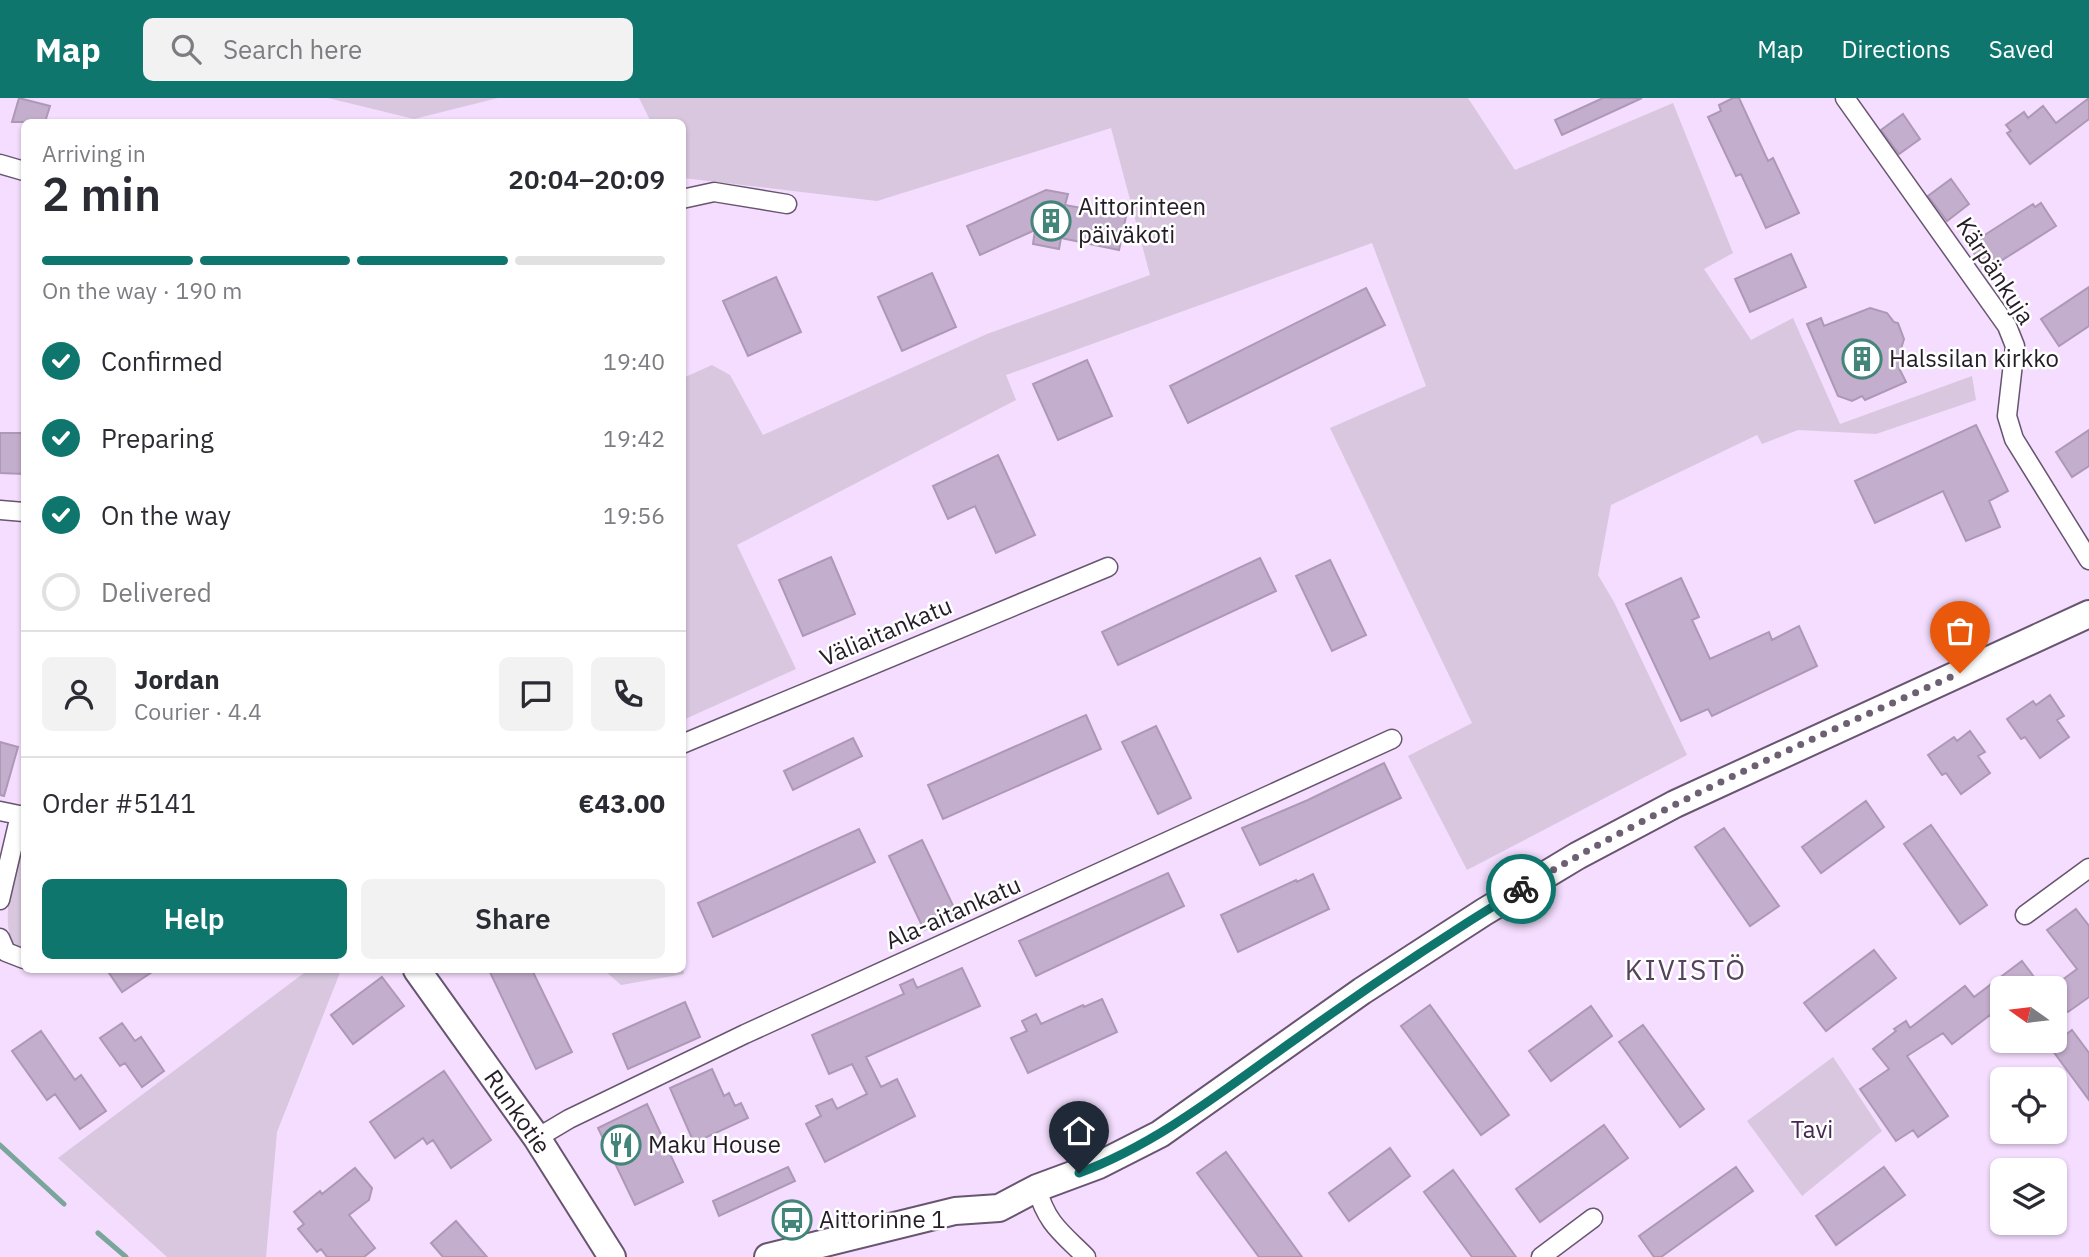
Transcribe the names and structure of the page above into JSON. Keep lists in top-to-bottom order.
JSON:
{
  "streets": {
    "main road": ["Runkotie"],
    "street": ["Kärpänkuja", "Väliaitankatu", "Ala-aitankatu"]
  },
  "crossings": [
    ["Ala-aitankatu", "Runkotie"]
  ],
  "districts": ["KIVISTÖ"],
  "parks": ["Tavi"],
  "places": {
    "building": ["Aittorinteen päiväkoti", "Halssilan kirkko"],
    "restaurant": ["Maku House"],
    "bus stop": ["Aittorinne 1"]
  },
  "north": "left",
  "page": {
    "header": "Map",
    "search": "Search here",
    "nav": ["Map", "Directions", "Saved"],
    "heading": ["2 min", "Arriving in", "20:04–20:09"],
    "panel": [
      "Jordan",
      "Courier · 4.4",
      "Order #5141",
      "€43.00"
    ],
    "bar": "On the way · 190 m",
    "list": [
      ["Confirmed", "19:40"],
      ["Preparing", "19:42"],
      ["On the way", "19:56"],
      "Delivered"
    ],
    "buttons": ["Help", "Share"]
  }
}
